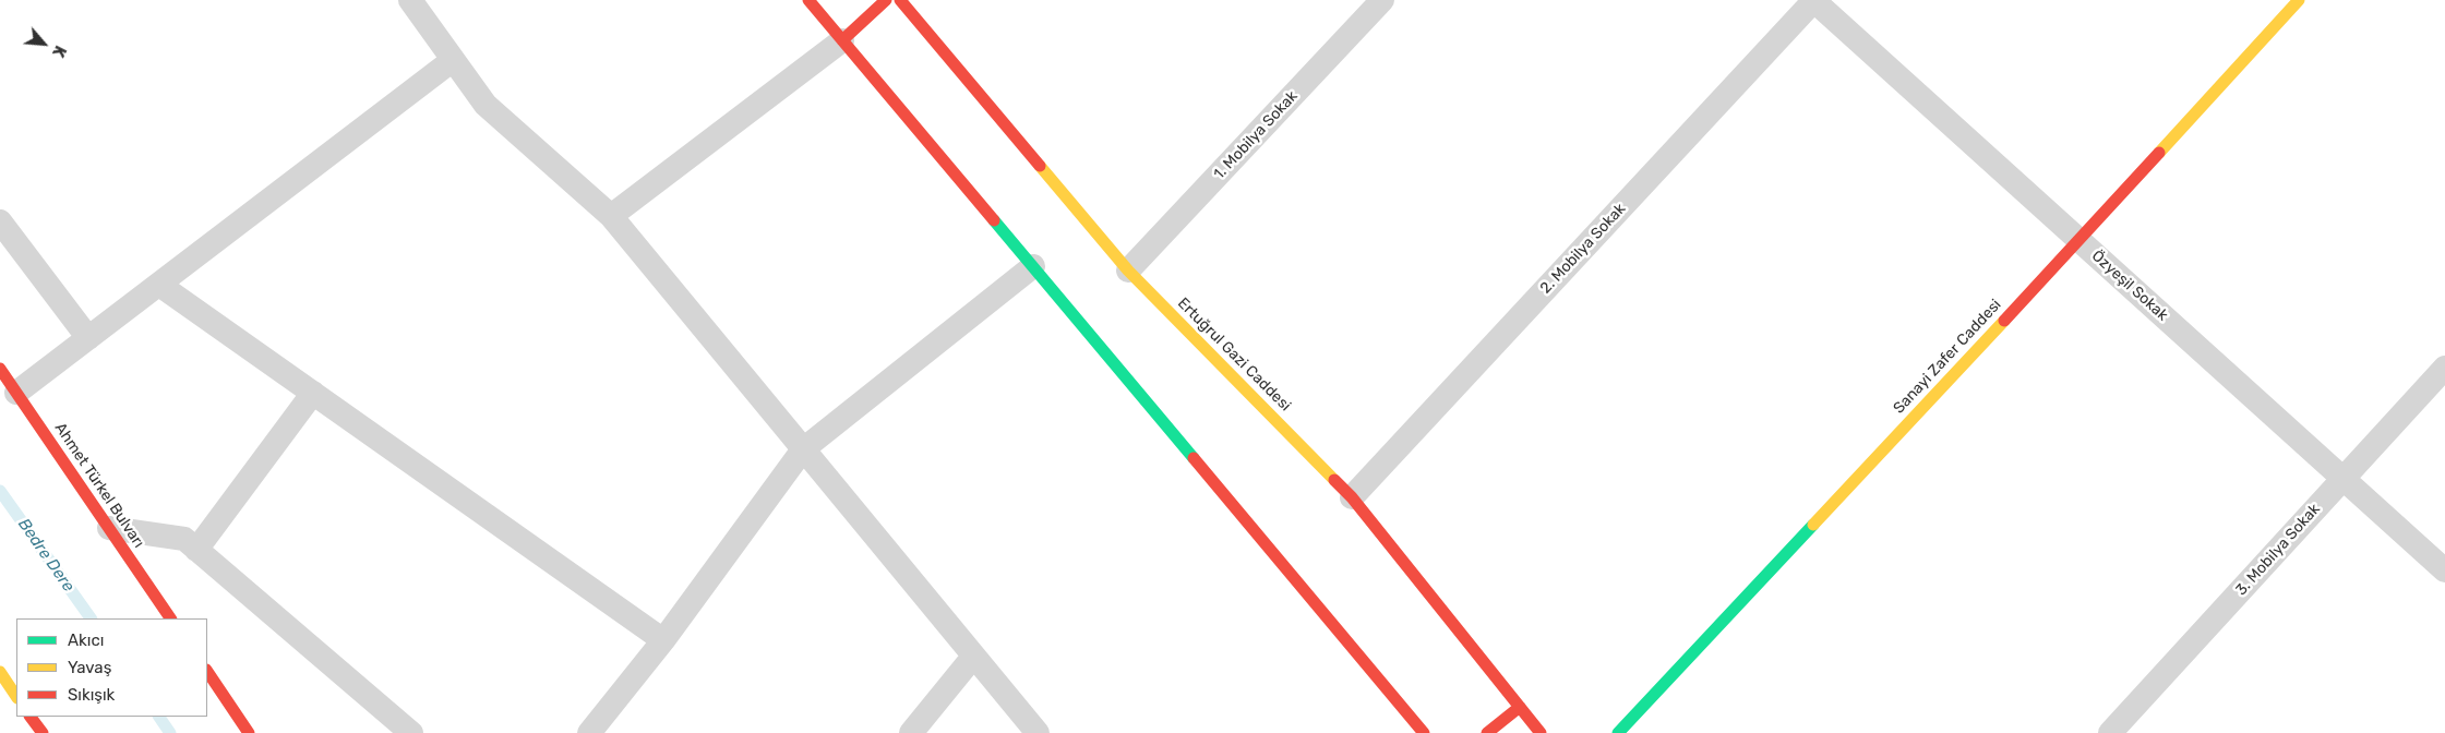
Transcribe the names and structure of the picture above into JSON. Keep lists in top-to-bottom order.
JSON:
{
  "streets": {
    "main road": ["Ertuğrul Gazi Caddesi", "Sanayi Zafer Caddesi", "Ahmet Türkel Bulvarı"],
    "lane": [
      "1. Mobilya Sokak",
      "2. Mobilya Sokak",
      "Özyeşil Sokak",
      "3. Mobilya Sokak"
    ]
  },
  "crossings": [
    ["1. Mobilya Sokak", "Ertuğrul Gazi Caddesi"],
    ["2. Mobilya Sokak", "Özyeşil Sokak"],
    ["2. Mobilya Sokak", "Ertuğrul Gazi Caddesi"],
    ["Özyeşil Sokak", "Sanayi Zafer Caddesi"],
    ["Özyeşil Sokak", "3. Mobilya Sokak"]
  ],
  "water": ["Bedre Dere"],
  "legend": ["Akıcı", "Yavaş", "Sıkışık"],
  "north": "bottom right"
}
